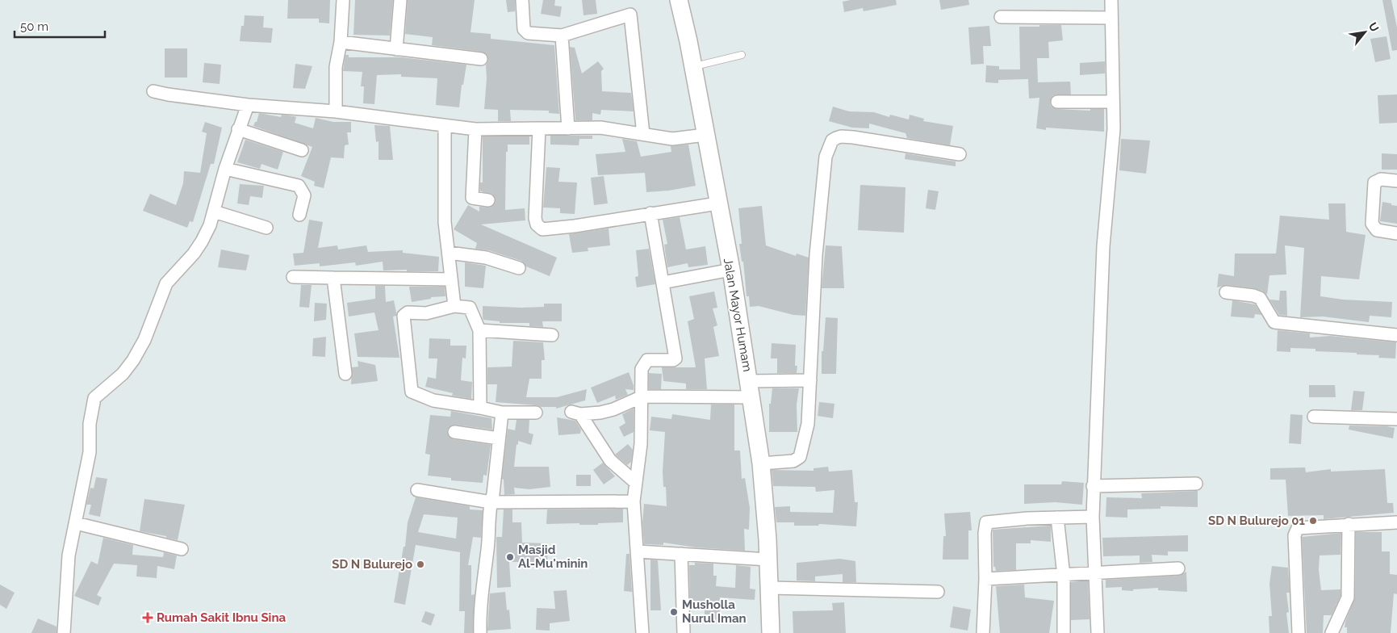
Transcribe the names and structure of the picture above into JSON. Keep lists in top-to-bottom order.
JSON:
{
  "streets": {
    "main road": ["Jalan Mayor Humam"]
  },
  "places": {
    "other": [
      "SD N Bulurejo 01",
      "Masjid Al-Mu'minin",
      "SD N Bulurejo",
      "Musholla Nurul Iman"
    ],
    "health": ["Rumah Sakit Ibnu Sina"]
  },
  "scale_bar": "50 m",
  "north": "top right"
}
